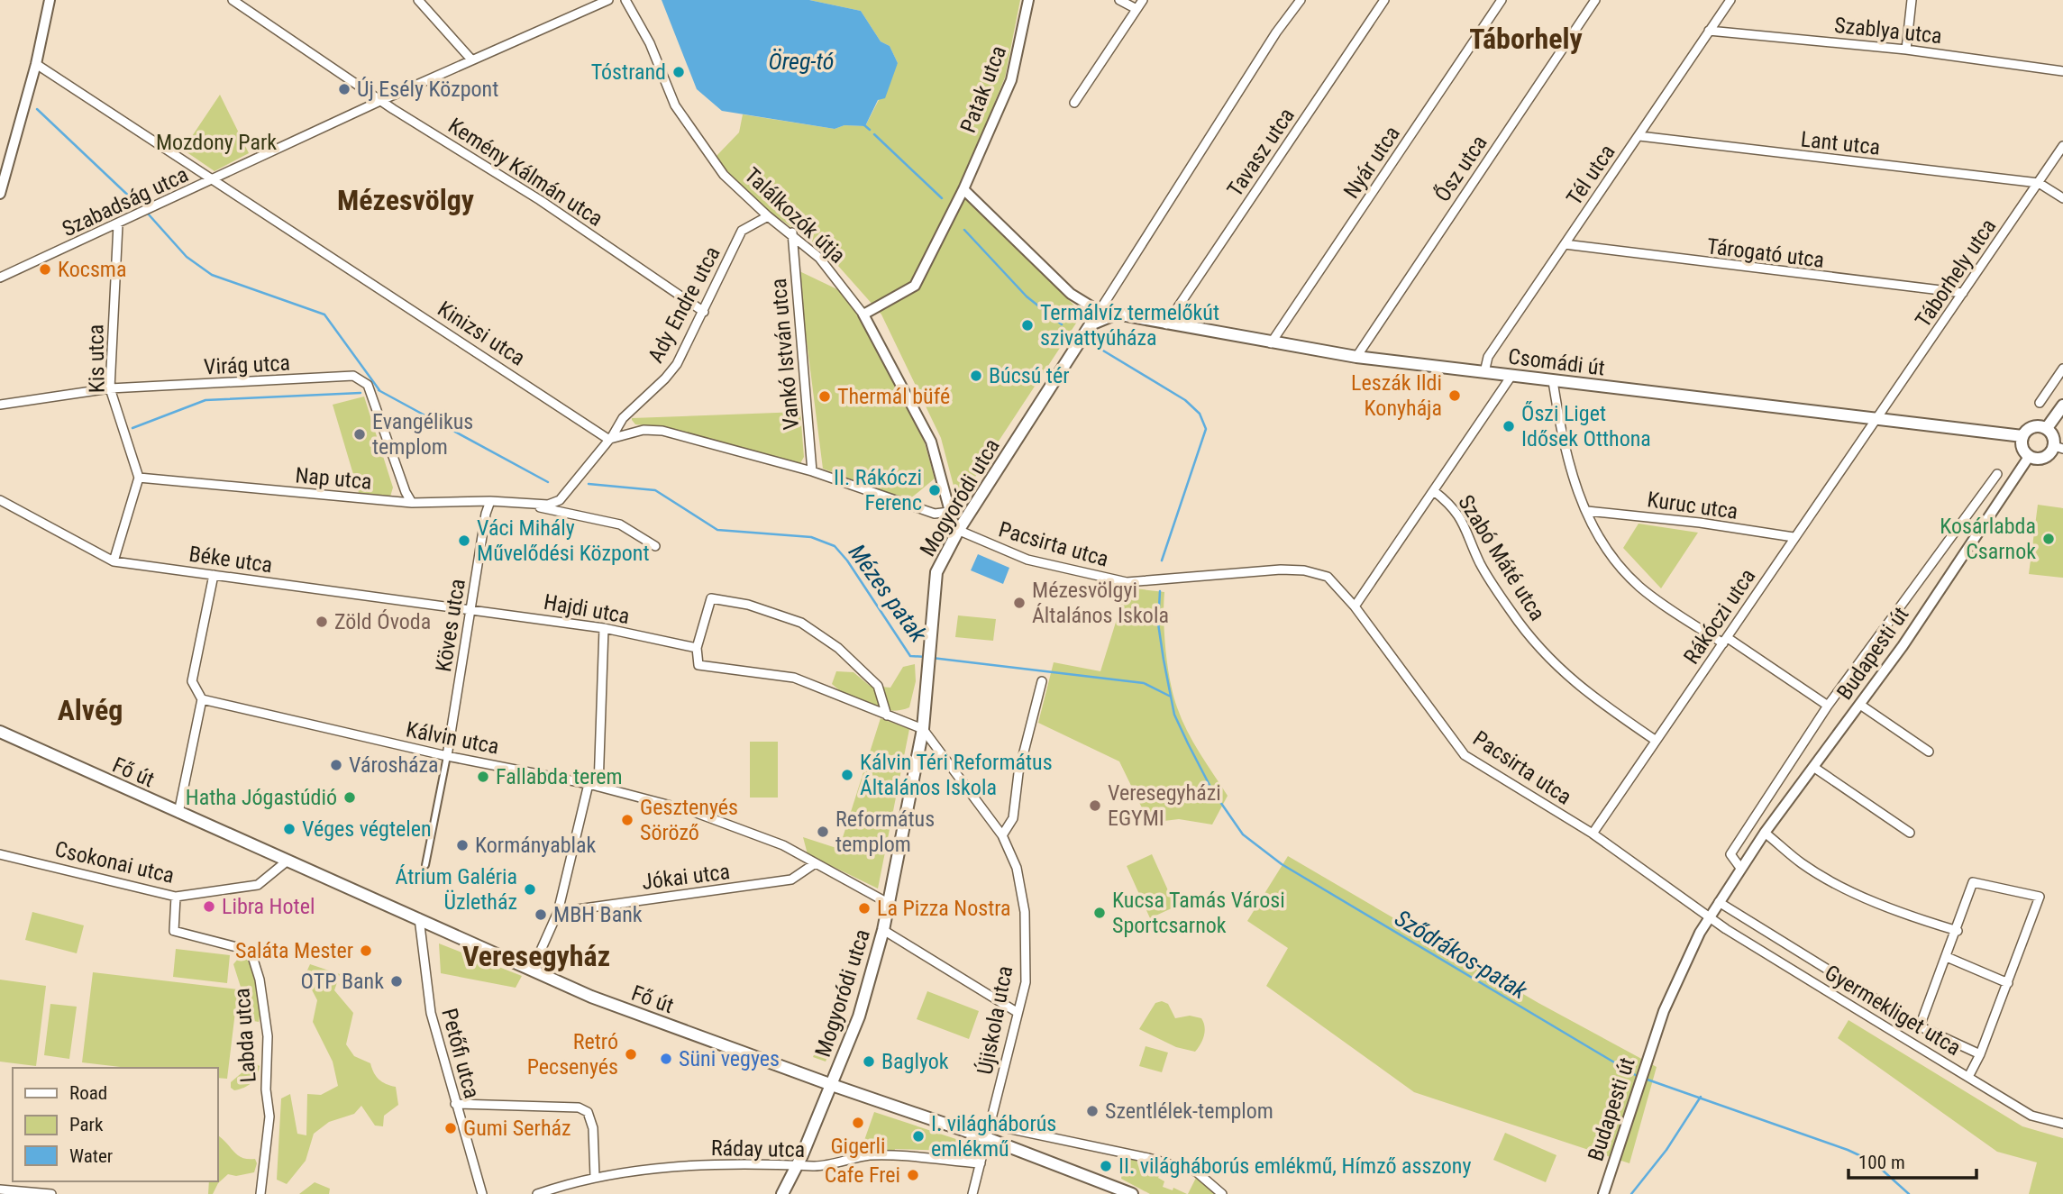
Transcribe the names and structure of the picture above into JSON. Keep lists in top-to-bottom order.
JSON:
{
  "streets": {
    "main road": ["Csomádi út", "Mogyoródi utca", "Fő út"],
    "street": [
      "Szablya utca",
      "Patak utca",
      "Lant utca",
      "Tavasz utca",
      "Nyár utca",
      "Ősz utca",
      "Kemény Kálmán utca",
      "Tél utca",
      "Szabadság utca",
      "Találkozók útja",
      "Tárogató utca",
      "Táborhely utca",
      "Ady Endre utca",
      "Kinizsi utca",
      "Vankó István utca",
      "Kis utca",
      "Virág utca",
      "Nap utca",
      "Kuruc utca",
      "Pacsirta utca",
      "Szabó Máté utca",
      "Béke utca",
      "Hajdi utca",
      "Rákóczi utca",
      "Köves utca",
      "Budapesti út",
      "Kálvin utca",
      "Csokonai utca",
      "Jókai utca",
      "Gyermekliget utca",
      "Újiskola utca",
      "Labda utca",
      "Petőfi utca",
      "Ráday utca"
    ]
  },
  "crossings": [
    ["Szablya utca", "Tél utca"],
    ["Patak utca", "Találkozók útja"],
    ["Lant utca", "Tél utca"],
    ["Lant utca", "Táborhely utca"],
    ["Tavasz utca", "Csomádi út"],
    ["Nyár utca", "Csomádi út"],
    ["Ősz utca", "Csomádi út"],
    ["Kemény Kálmán utca", "Szabadság utca"],
    ["Kemény Kálmán utca", "Ady Endre utca"],
    ["Tél utca", "Tárogató utca"],
    ["Tél utca", "Csomádi út"],
    ["Szabadság utca", "Kinizsi utca"],
    ["Szabadság utca", "Kis utca"],
    ["Találkozók útja", "Ady Endre utca"],
    ["Találkozók útja", "Vankó István utca"],
    ["Találkozók útja", "Mogyoródi utca"],
    ["Találkozók útja", "Pacsirta utca"],
    ["Tárogató utca", "Táborhely utca"],
    ["Táborhely utca", "Csomádi út"],
    ["Táborhely utca", "Rákóczi utca"],
    ["Ady Endre utca", "Kinizsi utca"],
    ["Ady Endre utca", "Nap utca"],
    ["Kis utca", "Virág utca"],
    ["Kis utca", "Nap utca"],
    ["Csomádi út", "Rákóczi utca"],
    ["Csomádi út", "Budapesti út"],
    ["Virág utca", "Nap utca"],
    ["Nap utca", "Köves utca"],
    ["Mogyoródi utca", "Pacsirta utca"],
    ["Mogyoródi utca", "Kálvin utca"],
    ["Mogyoródi utca", "Fő út"],
    ["Mogyoródi utca", "Újiskola utca"],
    ["Mogyoródi utca", "Ráday utca"],
    ["Kuruc utca", "Rákóczi utca"],
    ["Pacsirta utca", "Rákóczi utca"],
    ["Pacsirta utca", "Budapesti út"],
    ["Pacsirta utca", "Gyermekliget utca"],
    ["Szabó Máté utca", "Rákóczi utca"],
    ["Béke utca", "Hajdi utca"],
    ["Béke utca", "Köves utca"],
    ["Hajdi utca", "Köves utca"],
    ["Köves utca", "Kálvin utca"],
    ["Budapesti út", "Gyermekliget utca"],
    ["Kálvin utca", "Jókai utca"],
    ["Fő út", "Csokonai utca"],
    ["Fő út", "Újiskola utca"],
    ["Fő út", "Petőfi utca"],
    ["Csokonai utca", "Labda utca"],
    ["Újiskola utca", "Ráday utca"]
  ],
  "districts": [
    "Táborhely",
    "Mézesvölgy",
    "Alvég",
    "Veresegyház"
  ],
  "water": ["Öreg-tó", "Mézes patak", "Sződrákos-patak"],
  "parks": ["Mozdony Park"],
  "places": [
    "Tóstrand",
    "Új Esély Központ",
    "Kocsma",
    "Termálvíz termelőkút szivattyúháza",
    "Búcsú tér",
    "Leszák Ildi Konyhája",
    "Thermál büfé",
    "Őszi Liget Idősek Otthona",
    "Evangélikus templom",
    "II. Rákóczi Ferenc",
    "Kosárlabda Csarnok",
    "Váci Mihály Művelődési Központ",
    "Mézesvölgyi Általános Iskola",
    "Zöld Óvoda",
    "Városháza",
    "Kálvin Téri Református Általános Iskola",
    "Fallabda terem",
    "Hatha Jógastúdió",
    "Veresegyházi EGYMI",
    "Gesztenyés Söröző",
    "Véges végtelen",
    "Református templom",
    "Kormányablak",
    "Átrium Galéria Üzletház",
    "Libra Hotel",
    "La Pizza Nostra",
    "Kucsa Tamás Városi Sportcsarnok",
    "MBH Bank",
    "Saláta Mester",
    "OTP Bank",
    "Retró Pecsenyés",
    "Süni vegyes",
    "Baglyok",
    "Szentlélek-templom",
    "Gigerli",
    "Gumi Serház",
    "I. világháborús emlékmű",
    "II. világháborús emlékmű, Hímző asszony",
    "Cafe Frei"
  ],
  "legend": ["Road", "Park", "Water"],
  "scale_bar": "100 m"
}
